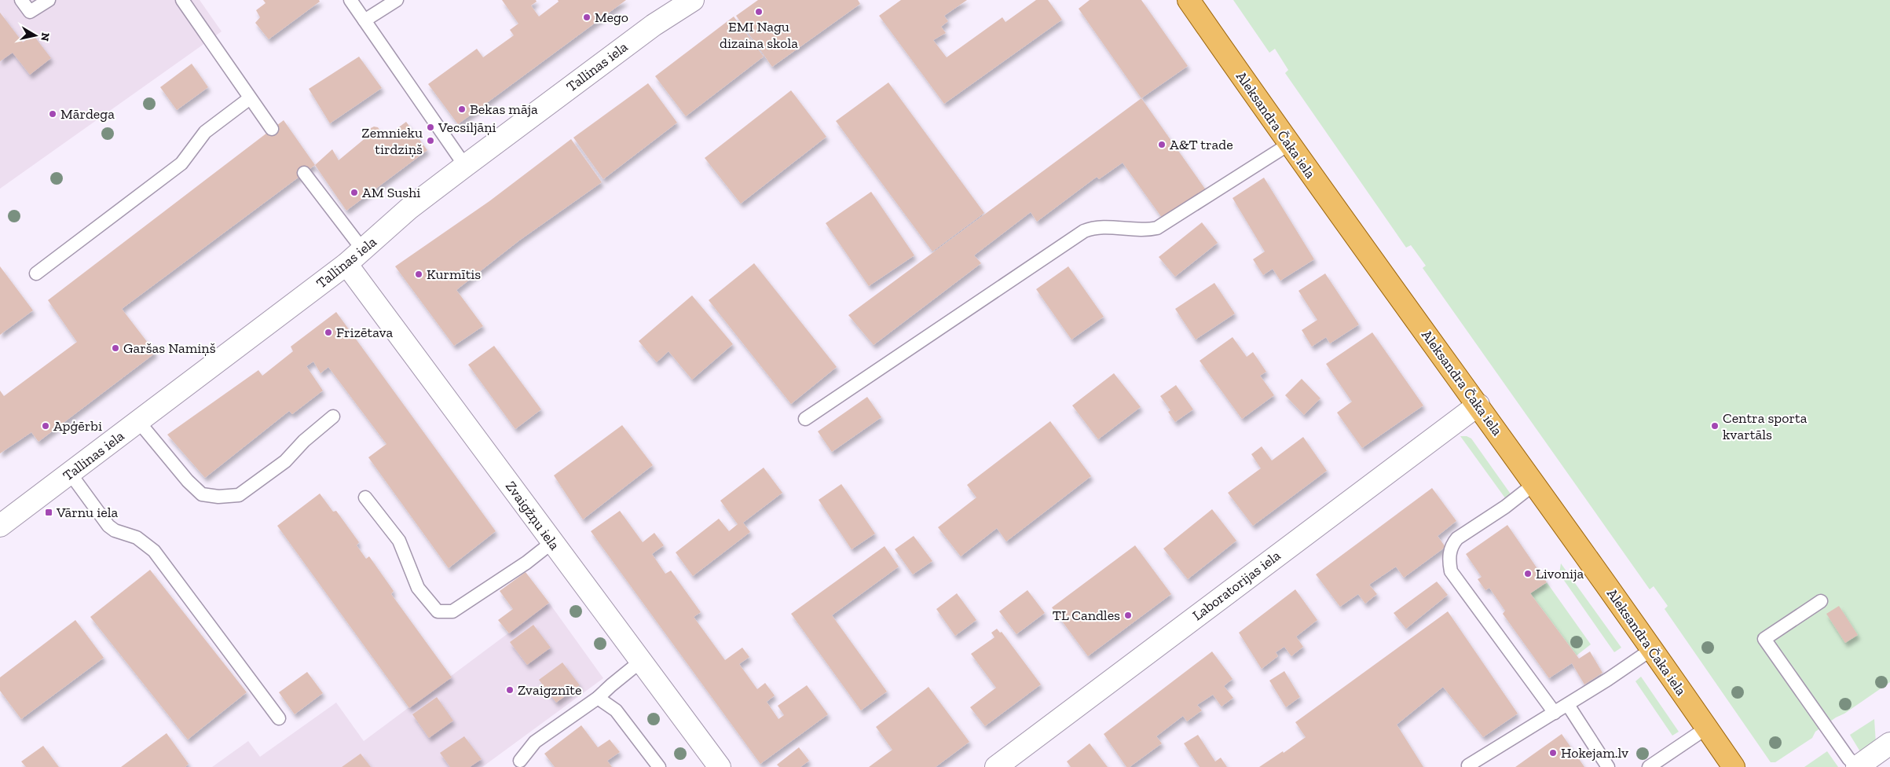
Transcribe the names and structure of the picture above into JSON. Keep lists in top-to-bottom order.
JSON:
{
  "streets": {
    "main road": ["Aleksandra Čaka iela"],
    "street": ["Tallinas iela", "Zvaigžņu iela", "Laboratorijas iela"]
  },
  "crossings": [
    ["Tallinas iela", "Zvaigžņu iela"],
    ["Aleksandra Čaka iela", "Laboratorijas iela"]
  ],
  "places": {
    "other": [
      "EMI Nagu dizaina skola",
      "Mego",
      "Bekas māja",
      "Mārdega",
      "Vecsiljāņi",
      "Zemnieku tirdziņš",
      "A&T trade",
      "AM Sushi",
      "Kurmītis",
      "Frizētava",
      "Garšas Namiņš",
      "Apģērbi",
      "Centra sporta kvartāls",
      "Livonija",
      "TL Candles",
      "Zvaigznīte",
      "Hokejam.lv"
    ],
    "transit": ["Vārnu iela"]
  },
  "north": "right"
}
